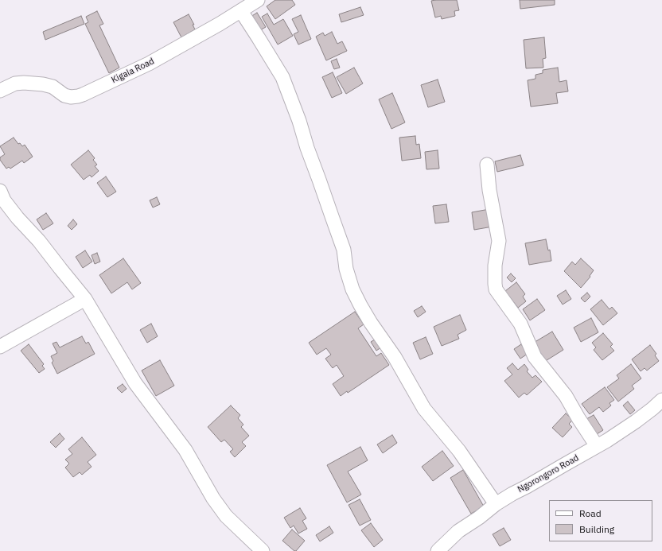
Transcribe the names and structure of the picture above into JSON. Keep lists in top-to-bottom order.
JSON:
{
  "streets": {
    "street": ["Kigala Road", "Ngorongoro Road"]
  },
  "legend": ["Road", "Building"]
}
